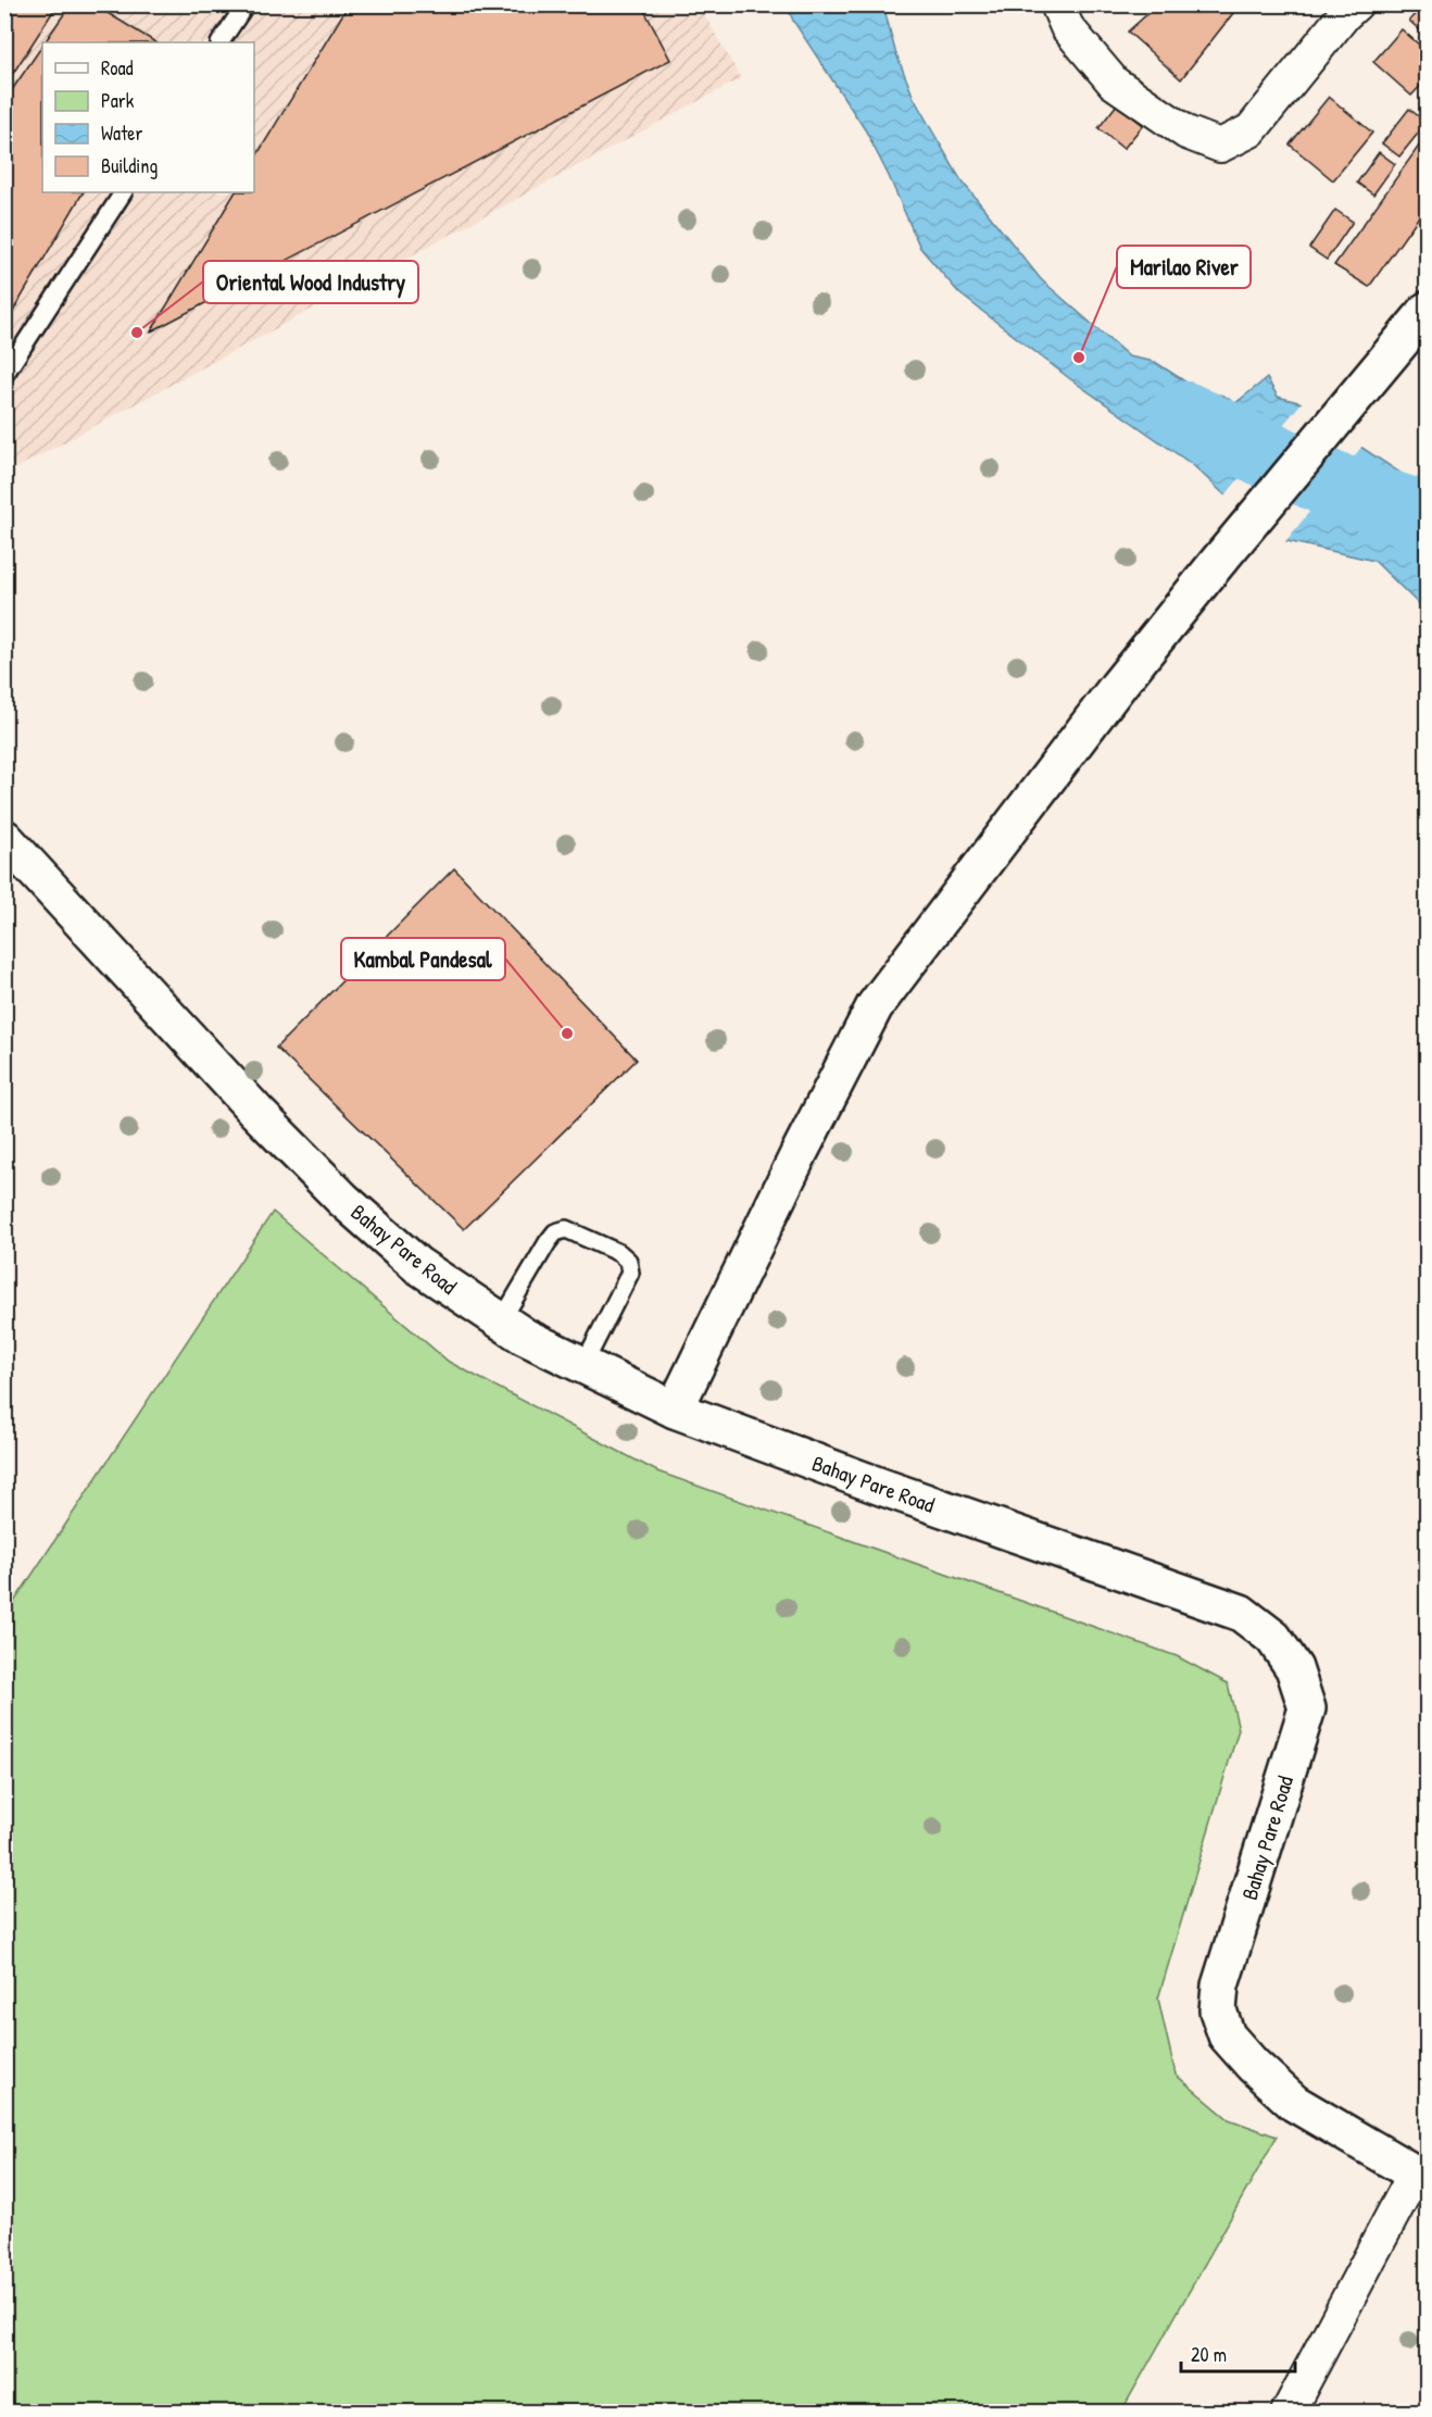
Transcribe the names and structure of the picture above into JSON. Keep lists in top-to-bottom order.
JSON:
{
  "streets": {
    "main road": ["Bahay Pare Road"]
  },
  "places": ["Oriental Wood Industry", "Marilao River", "Kambal Pandesal"],
  "legend": [
    "Road",
    "Park",
    "Water",
    "Building"
  ],
  "scale_bar": "20 m"
}
